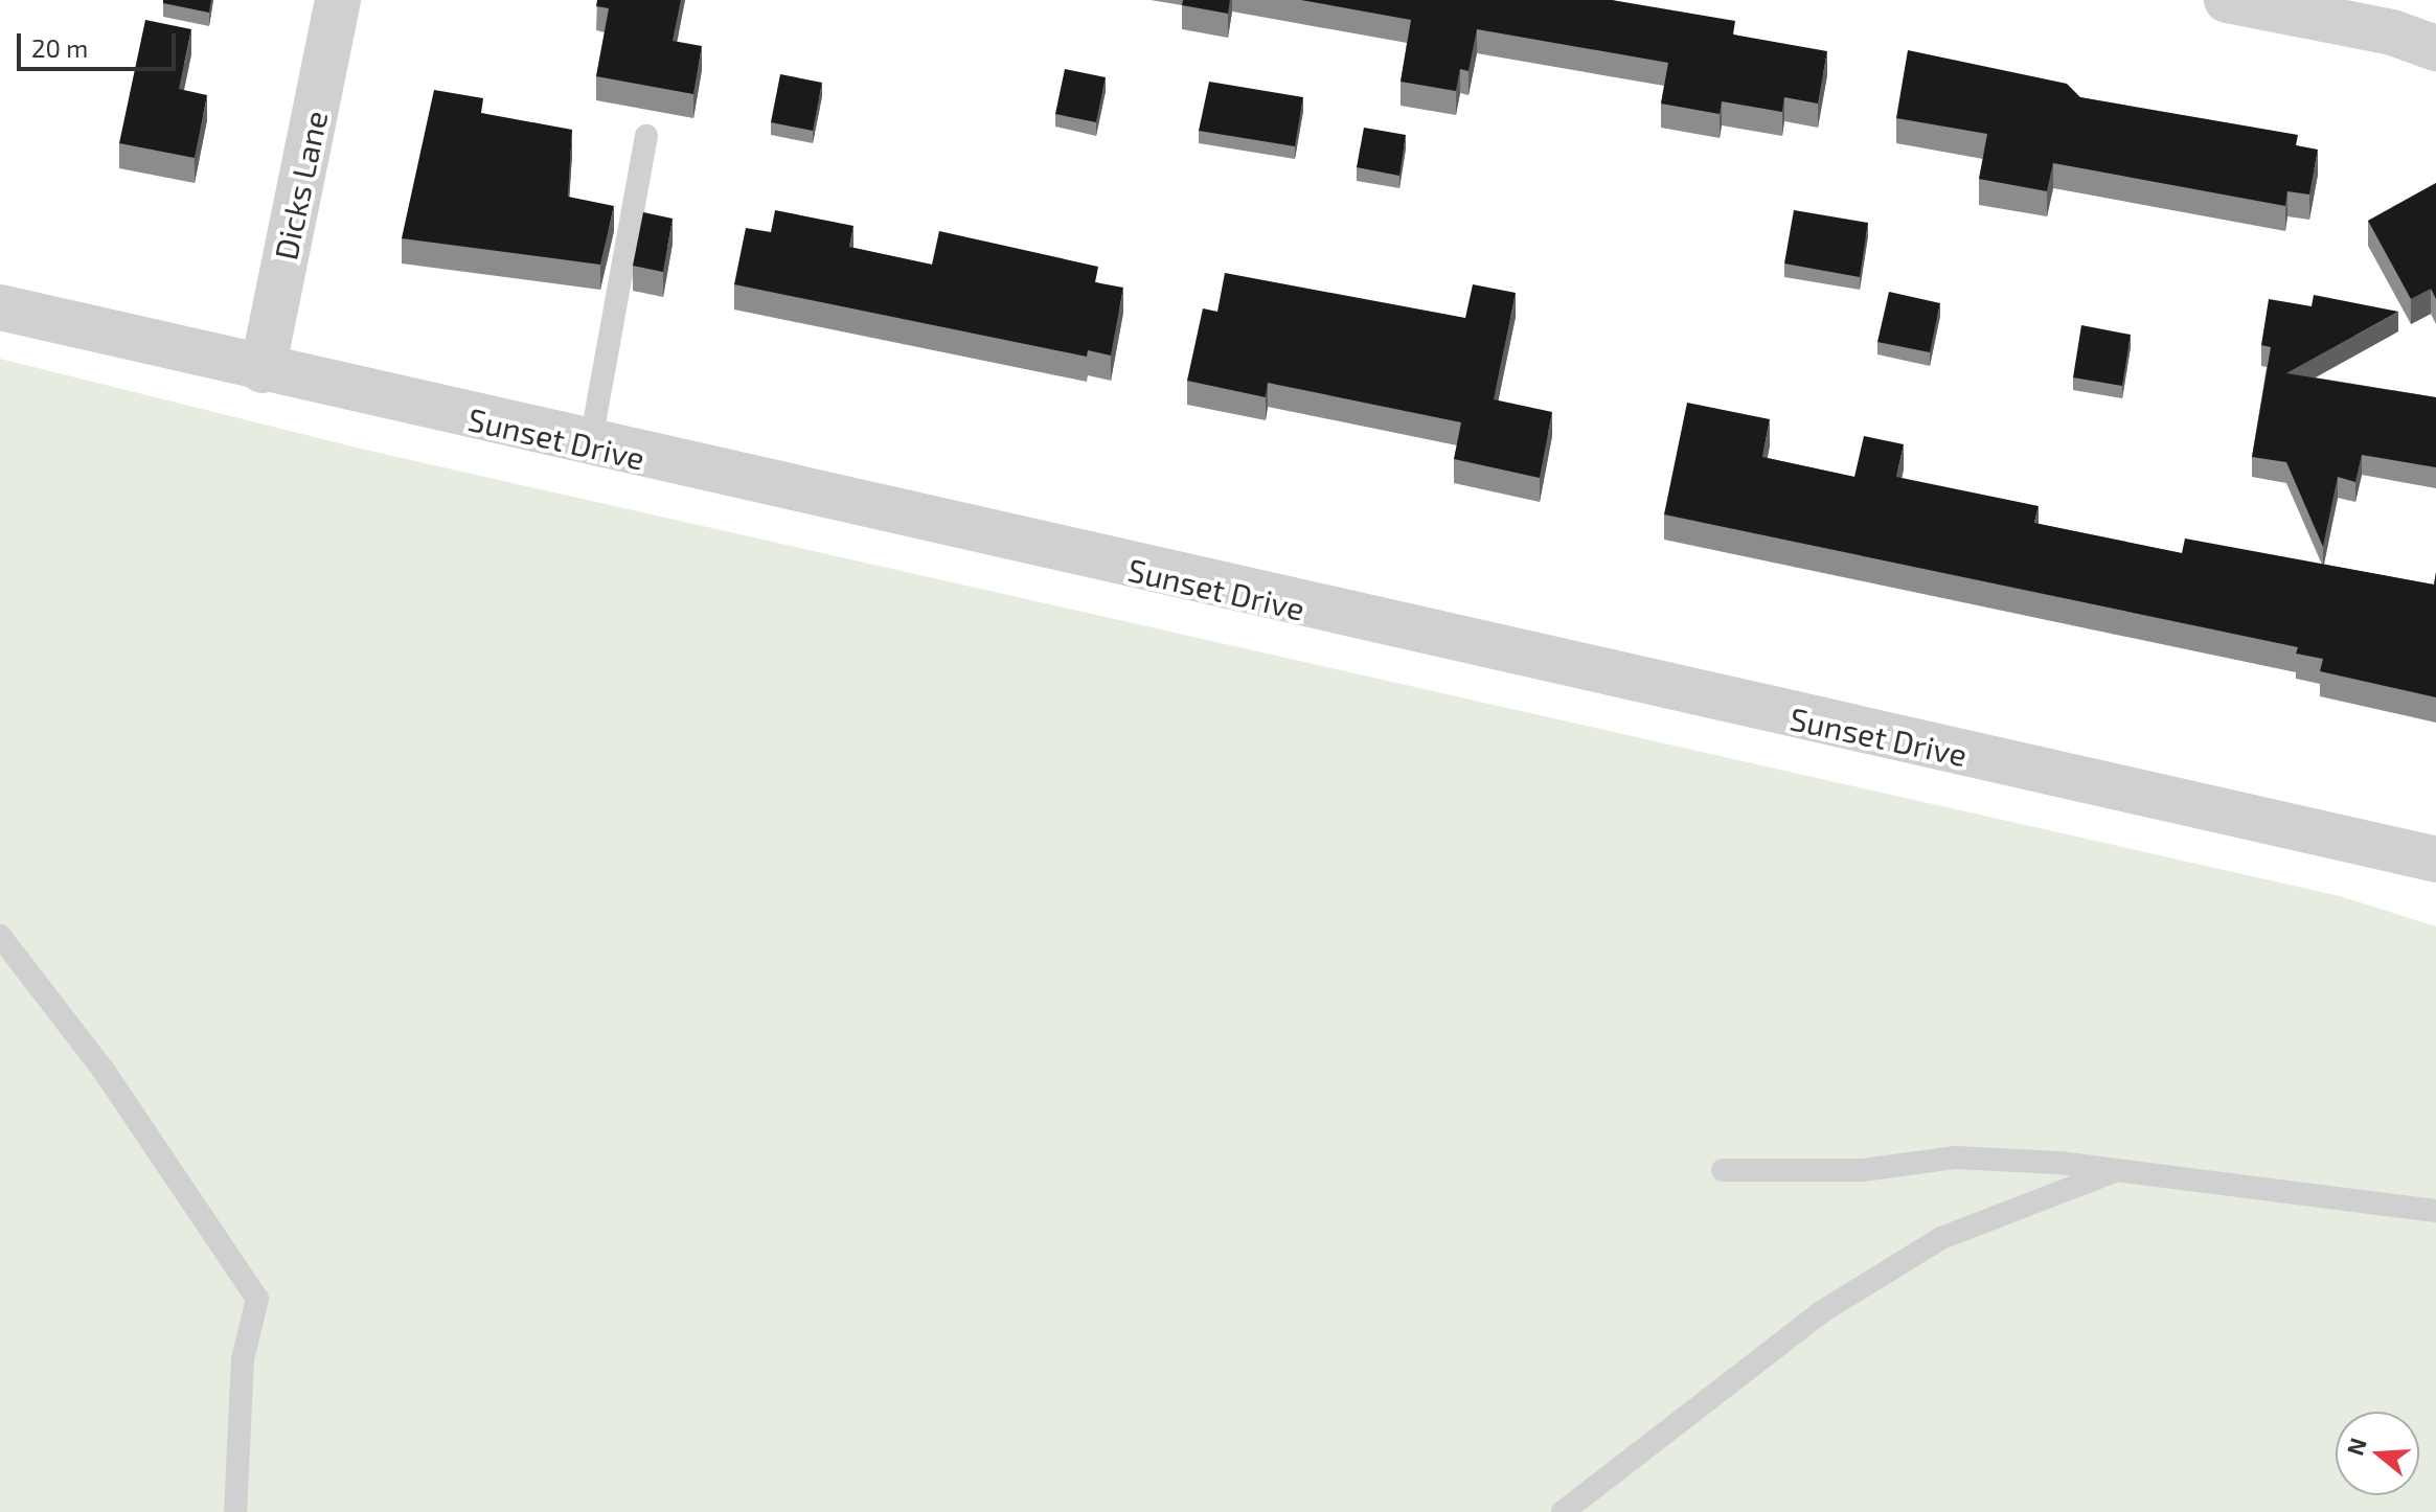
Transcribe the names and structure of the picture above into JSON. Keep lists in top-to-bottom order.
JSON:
{
  "streets": {
    "street": ["Dicks Lane", "Sunset Drive"]
  },
  "crossings": [
    ["Dicks Lane", "Sunset Drive"]
  ],
  "scale_bar": "20 m",
  "north": "left"
}
